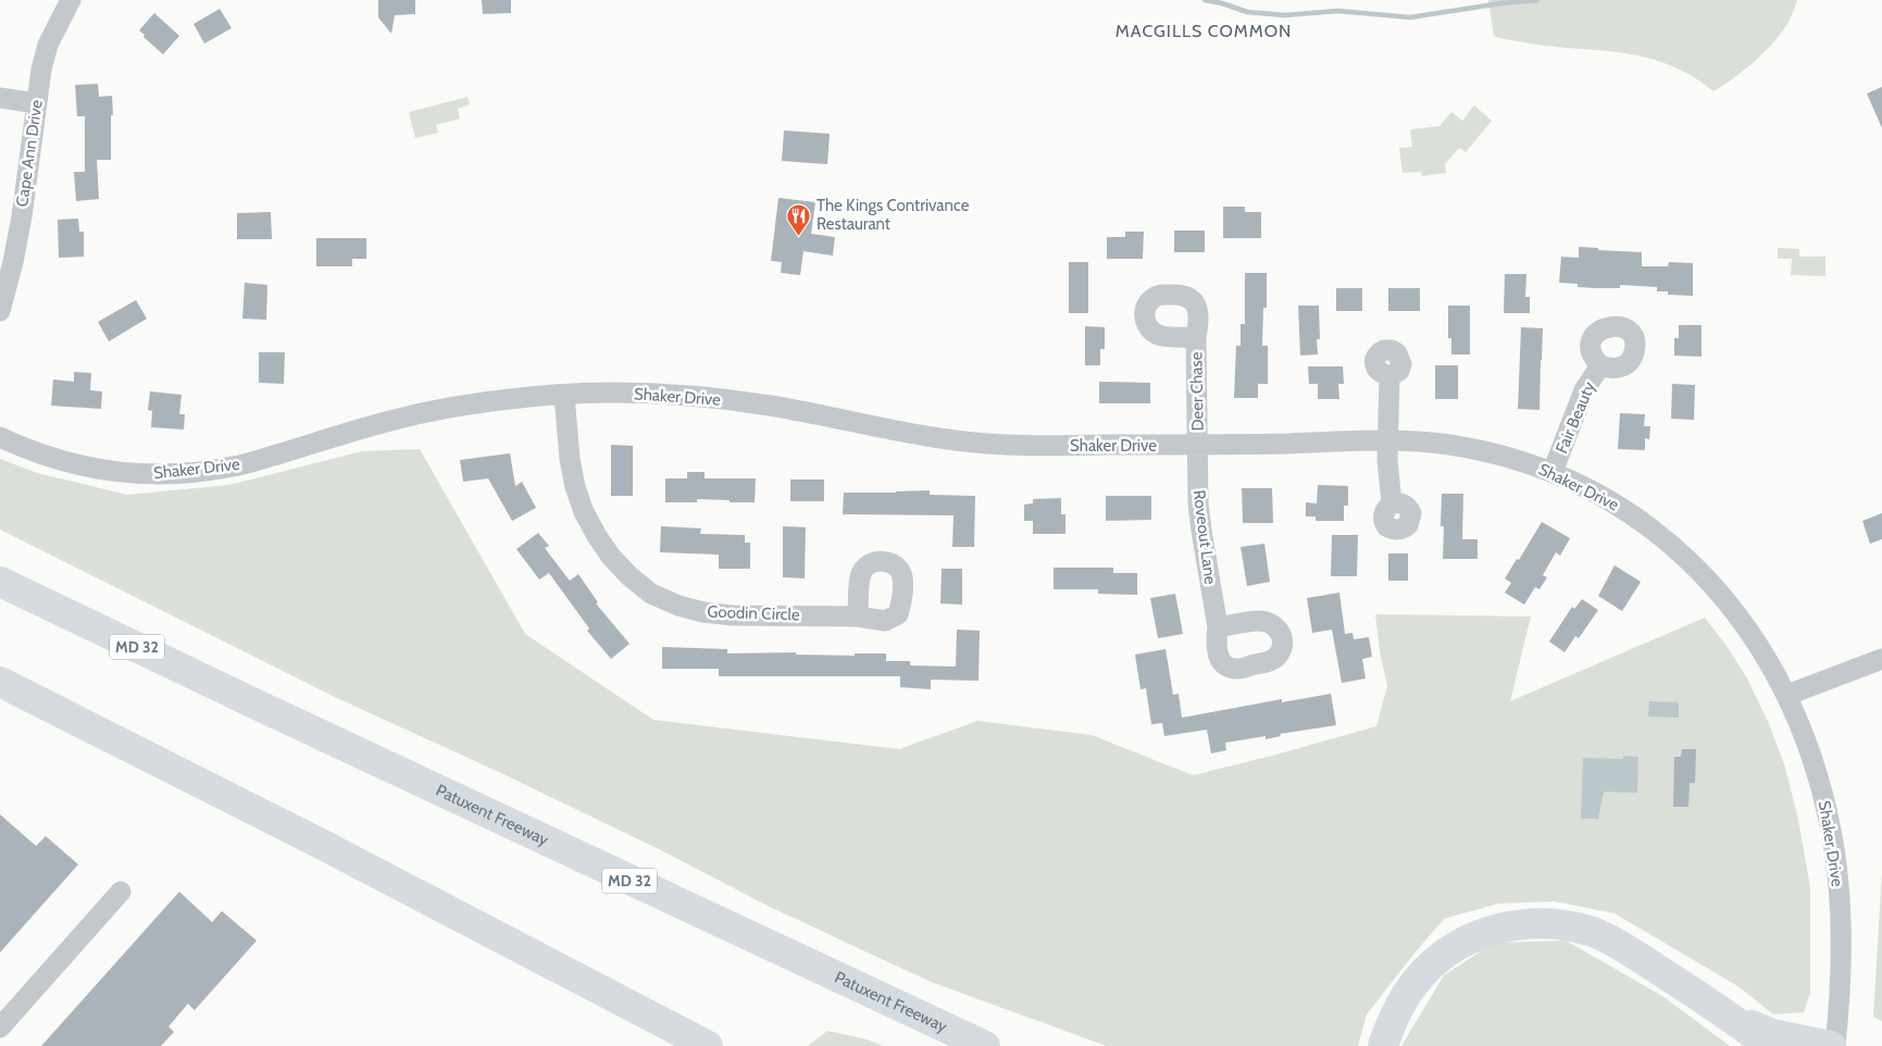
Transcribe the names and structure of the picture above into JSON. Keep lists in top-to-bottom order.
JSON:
{
  "streets": {
    "highway": ["MD 32", "Patuxent Freeway"],
    "street": [
      "Cape Ann Drive",
      "Deer Chase",
      "Shaker Drive",
      "Fair Beauty",
      "Roveout Lane",
      "Goodin Circle"
    ]
  },
  "crossings": [
    ["Deer Chase", "Shaker Drive"],
    ["Deer Chase", "Roveout Lane"],
    ["Shaker Drive", "Fair Beauty"],
    ["Shaker Drive", "Roveout Lane"],
    ["Shaker Drive", "Goodin Circle"]
  ],
  "districts": ["MACGILLS COMMON"],
  "places": {
    "restaurant": ["The Kings Contrivance Restaurant"]
  }
}
